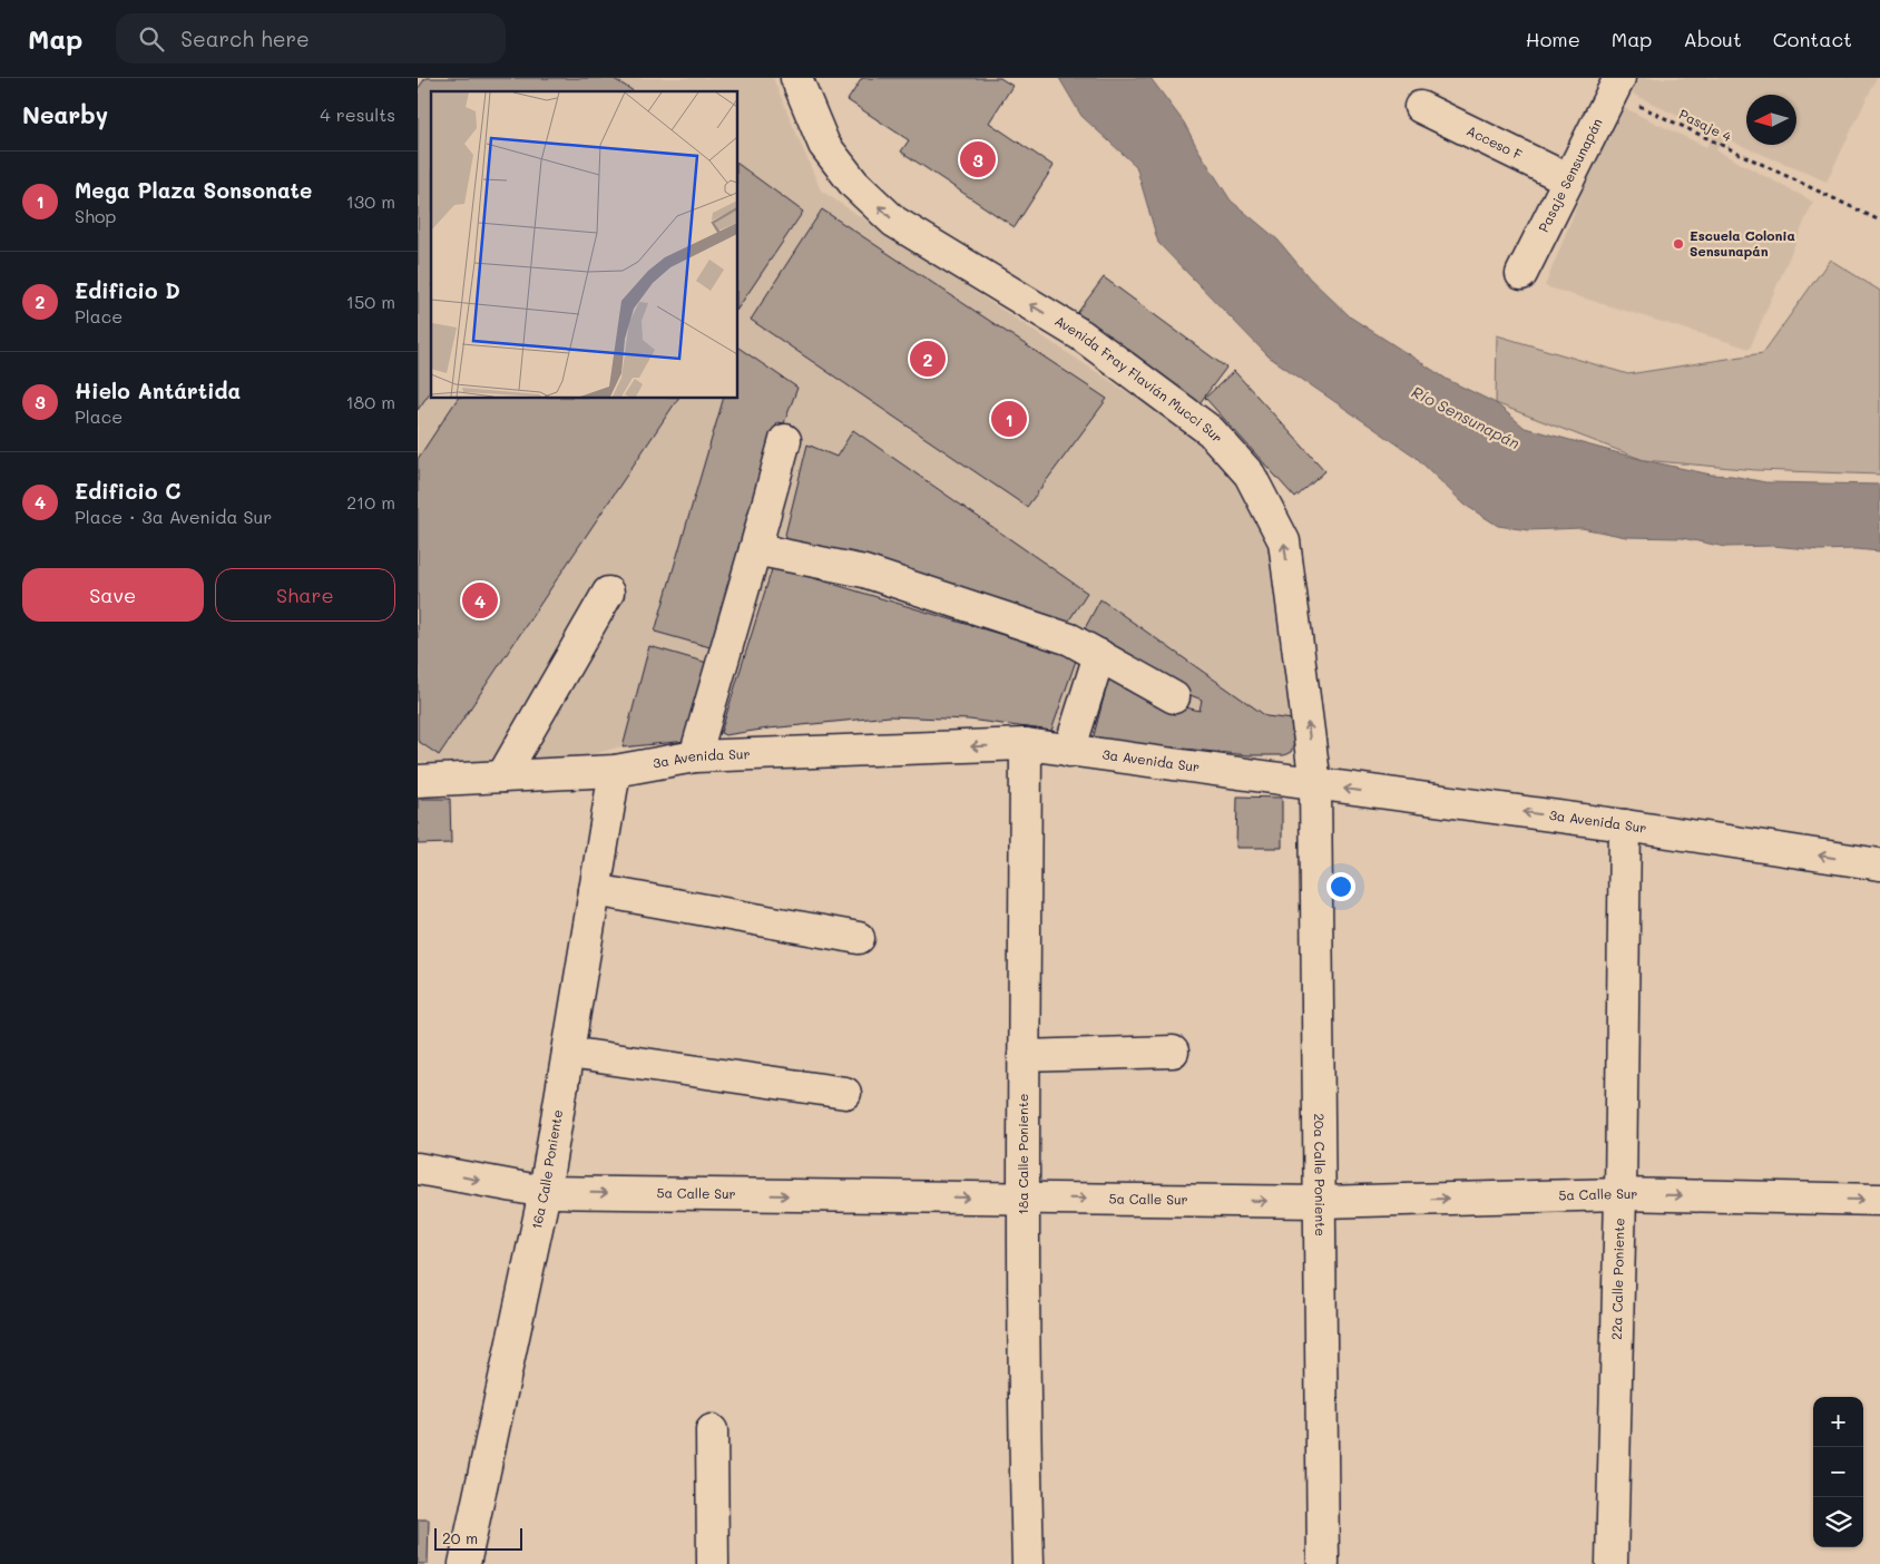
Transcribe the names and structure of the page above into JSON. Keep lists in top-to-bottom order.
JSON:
{
  "streets": {
    "street": [
      "Acceso F",
      "Pasaje Sensunapán",
      "Avenida Fray Flavián Mucci Sur",
      "3a Avenida Sur",
      "18a Calle Poniente",
      "16a Calle Poniente",
      "20a Calle Poniente",
      "5a Calle Sur",
      "22a Calle Poniente"
    ],
    "path": ["Pasaje 4"]
  },
  "crossings": [
    ["Pasaje 4", "Pasaje Sensunapán"],
    ["Acceso F", "Pasaje Sensunapán"],
    ["Avenida Fray Flavián Mucci Sur", "3a Avenida Sur"],
    ["Avenida Fray Flavián Mucci Sur", "20a Calle Poniente"],
    ["3a Avenida Sur", "18a Calle Poniente"],
    ["3a Avenida Sur", "16a Calle Poniente"],
    ["3a Avenida Sur", "20a Calle Poniente"],
    ["3a Avenida Sur", "22a Calle Poniente"],
    ["18a Calle Poniente", "5a Calle Sur"],
    ["16a Calle Poniente", "5a Calle Sur"],
    ["20a Calle Poniente", "5a Calle Sur"],
    ["5a Calle Sur", "22a Calle Poniente"]
  ],
  "one_way": ["Avenida Fray Flavián Mucci Sur"],
  "water": ["Río Sensunapán"],
  "places": ["Escuela Colonia Sensunapán"],
  "scale_bar": "20 m",
  "north": "left",
  "page": {
    "header": "Map",
    "search": "Search here",
    "nav": [
      "Home",
      "Map",
      "About",
      "Contact"
    ],
    "heading": ["Nearby", "4 results"],
    "pins": [
      "3",
      "2",
      "1",
      "4"
    ],
    "list": [
      {
        "mark": "1",
        "name": "Mega Plaza Sonsonate",
        "note": "Shop",
        "value": "130 m"
      },
      {
        "mark": "2",
        "name": "Edificio D",
        "note": "Place",
        "value": "150 m"
      },
      {
        "mark": "3",
        "name": "Hielo Antártida",
        "note": "Place",
        "value": "180 m"
      },
      {
        "mark": "4",
        "name": "Edificio C",
        "note": "Place · 3a Avenida Sur",
        "value": "210 m"
      }
    ],
    "buttons": ["Save", "Share"],
    "map_buttons": ["+", "−"],
    "scale": "20 m"
  }
}
